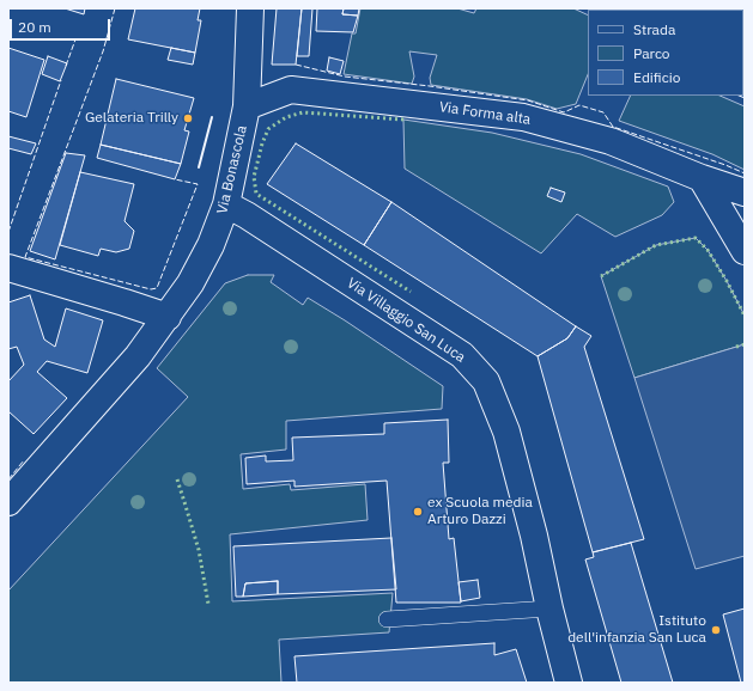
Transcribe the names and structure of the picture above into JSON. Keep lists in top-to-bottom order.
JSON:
{
  "streets": {
    "street": ["Via Forma alta", "Via Bonascola", "Via Villaggio San Luca"]
  },
  "crossings": [
    ["Via Forma alta", "Via Bonascola"],
    ["Via Bonascola", "Via Villaggio San Luca"]
  ],
  "places": ["Gelateria Trilly", "ex Scuola media Arturo Dazzi", "Istituto dell'infanzia San Luca"],
  "legend": ["Strada", "Parco", "Edificio"],
  "scale_bar": "20 m"
}
